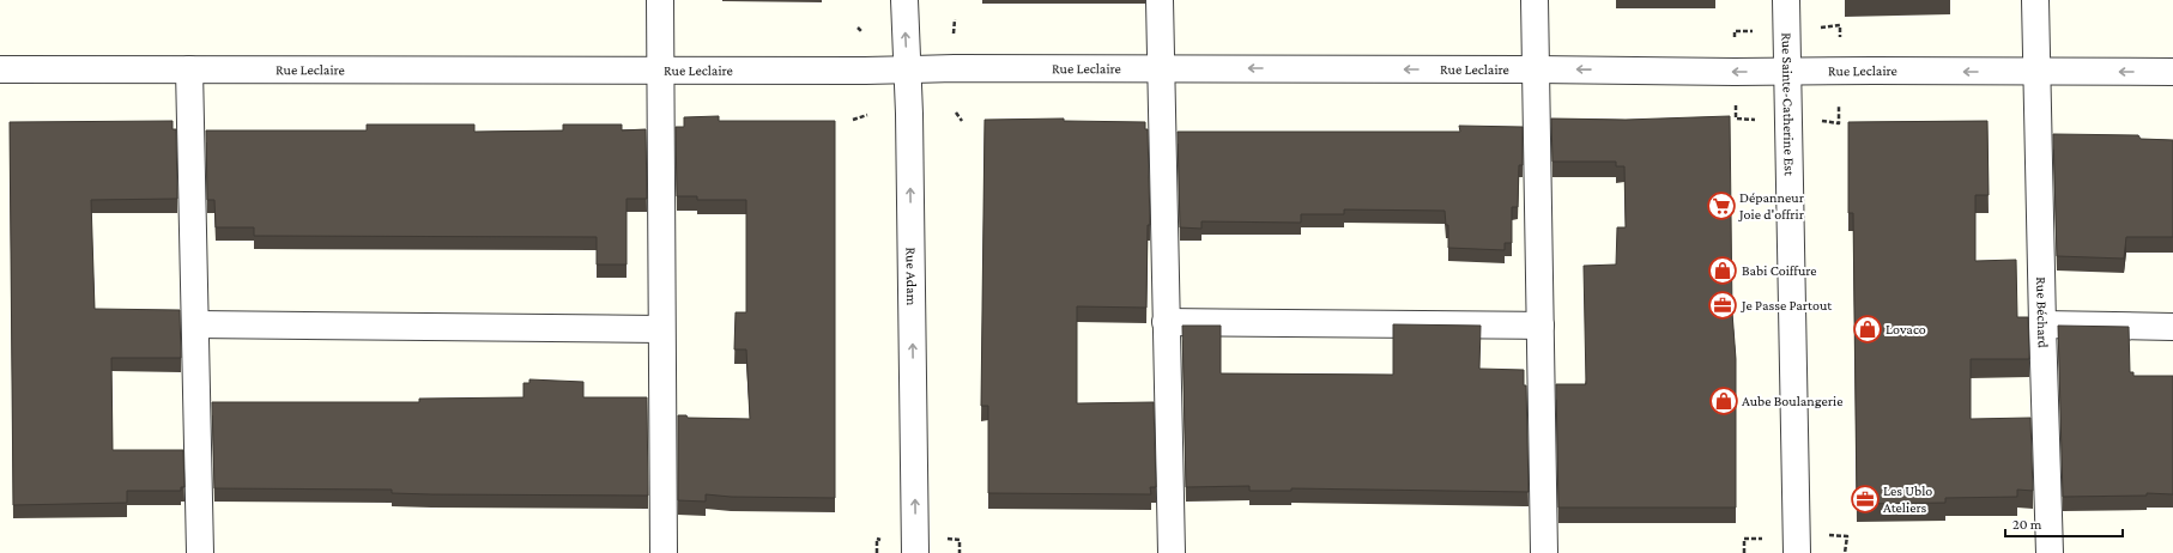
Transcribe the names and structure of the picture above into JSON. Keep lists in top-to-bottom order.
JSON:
{
  "streets": {
    "street": [
      "Rue Leclaire",
      "Rue Sainte-Catherine Est",
      "Rue Adam",
      "Rue Béchard"
    ]
  },
  "crossings": [
    ["Rue Leclaire", "Rue Sainte-Catherine Est"],
    ["Rue Leclaire", "Rue Adam"],
    ["Rue Leclaire", "Rue Béchard"]
  ],
  "one_way": ["Rue Leclaire", "Rue Adam"],
  "places": {
    "supermarket": ["Dépanneur Joie d'offrir"],
    "shop": ["Babi Coiffure", "Lovaco", "Aube Boulangerie"],
    "office": ["Je Passe Partout", "Les Ublo Ateliers"]
  },
  "scale_bar": "20 m"
}
